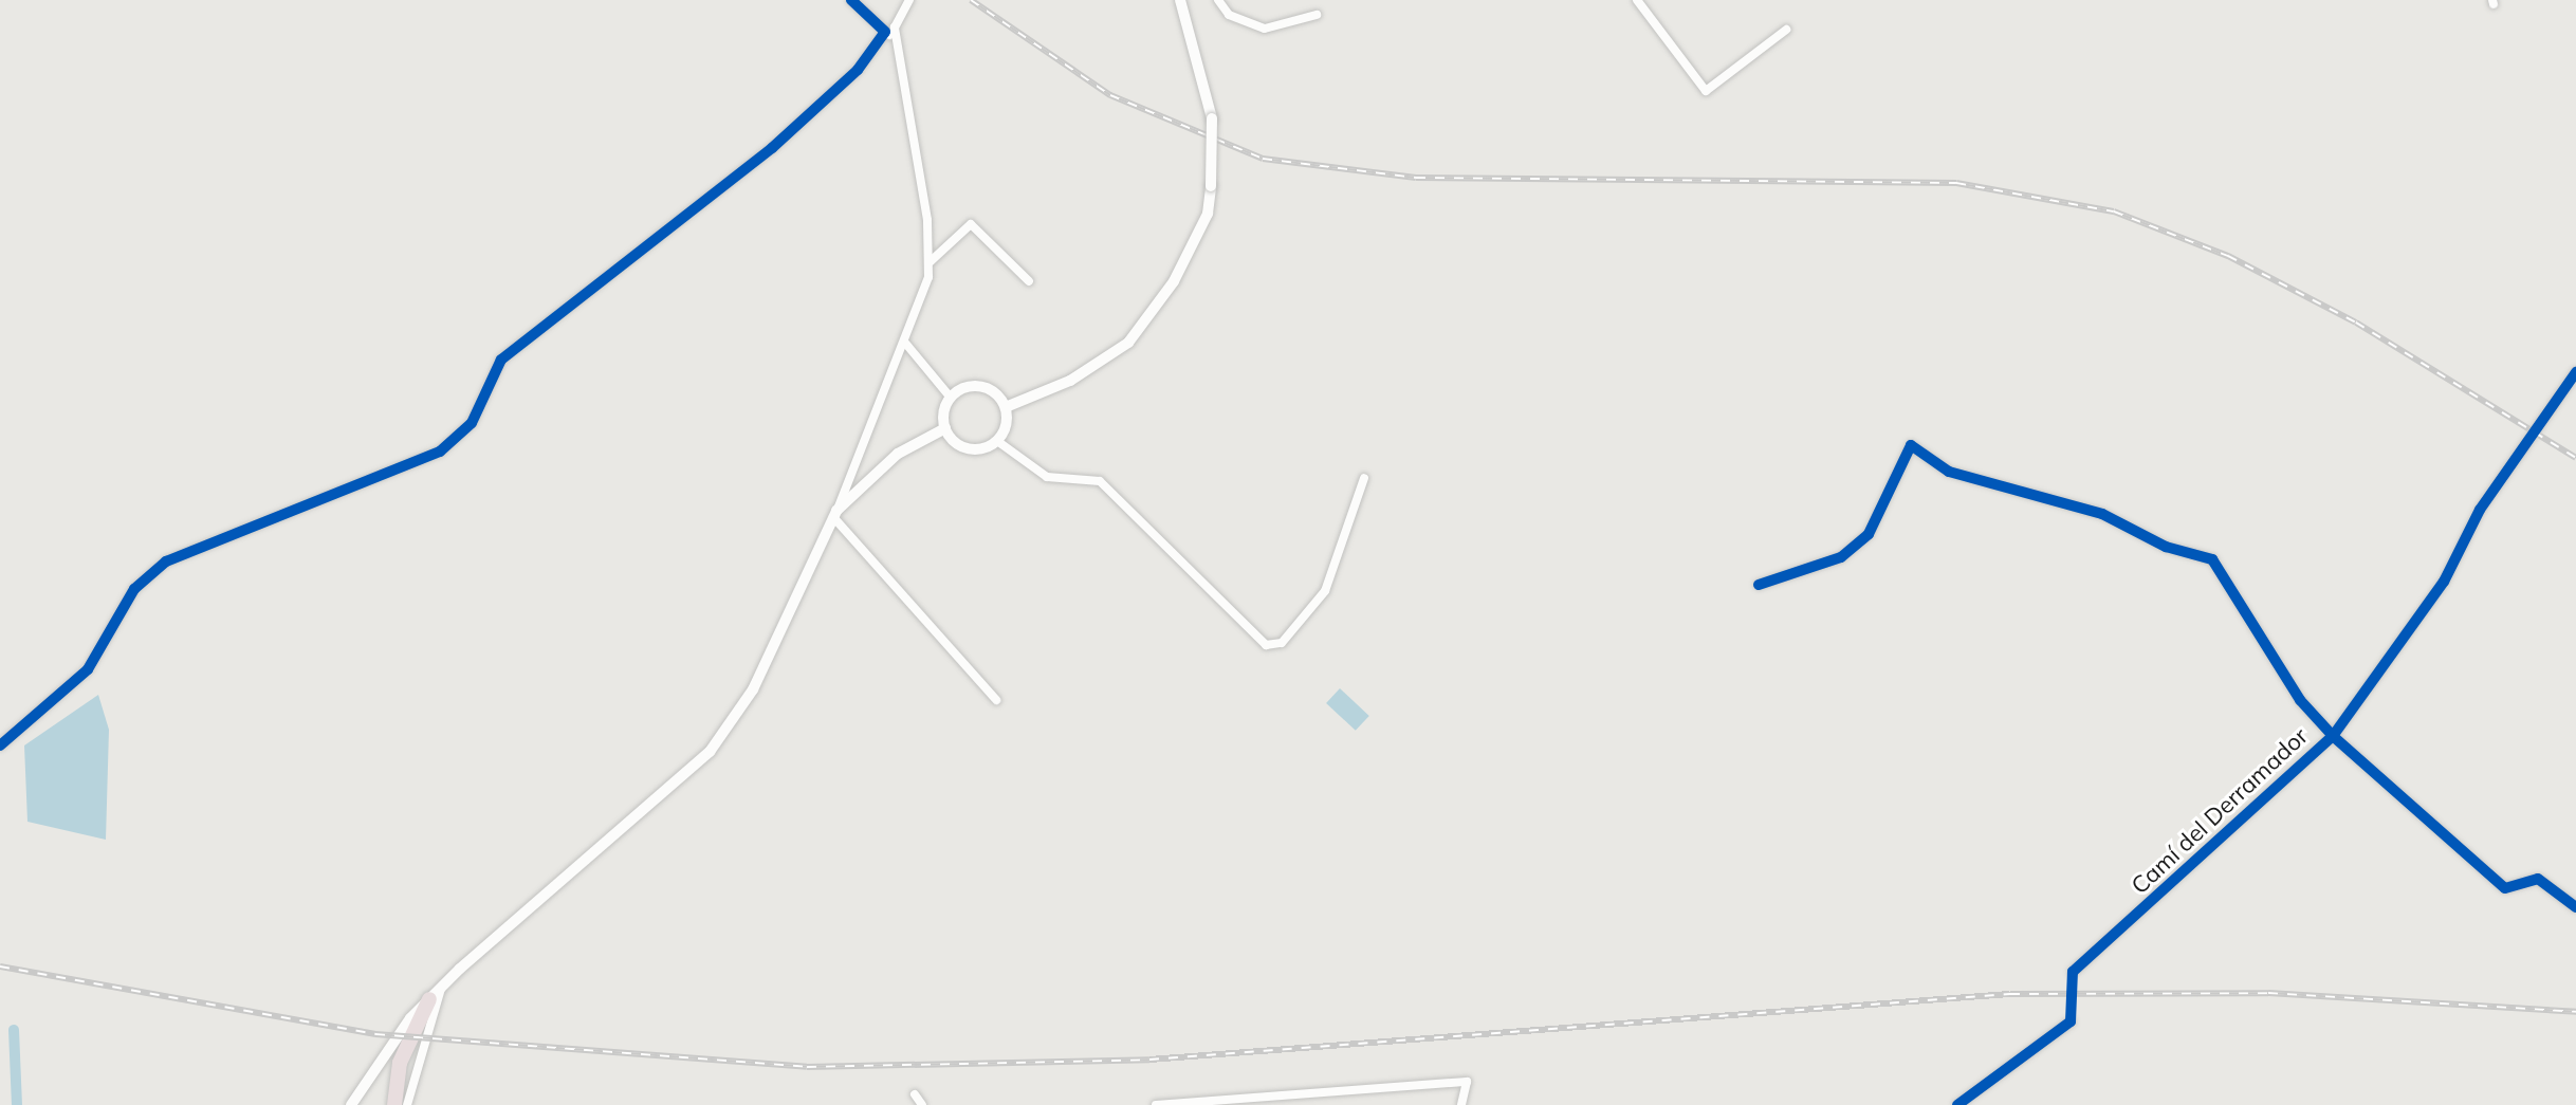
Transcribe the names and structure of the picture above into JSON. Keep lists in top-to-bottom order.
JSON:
{
  "streets": {
    "street": ["Camí del Derramador"]
  }
}
